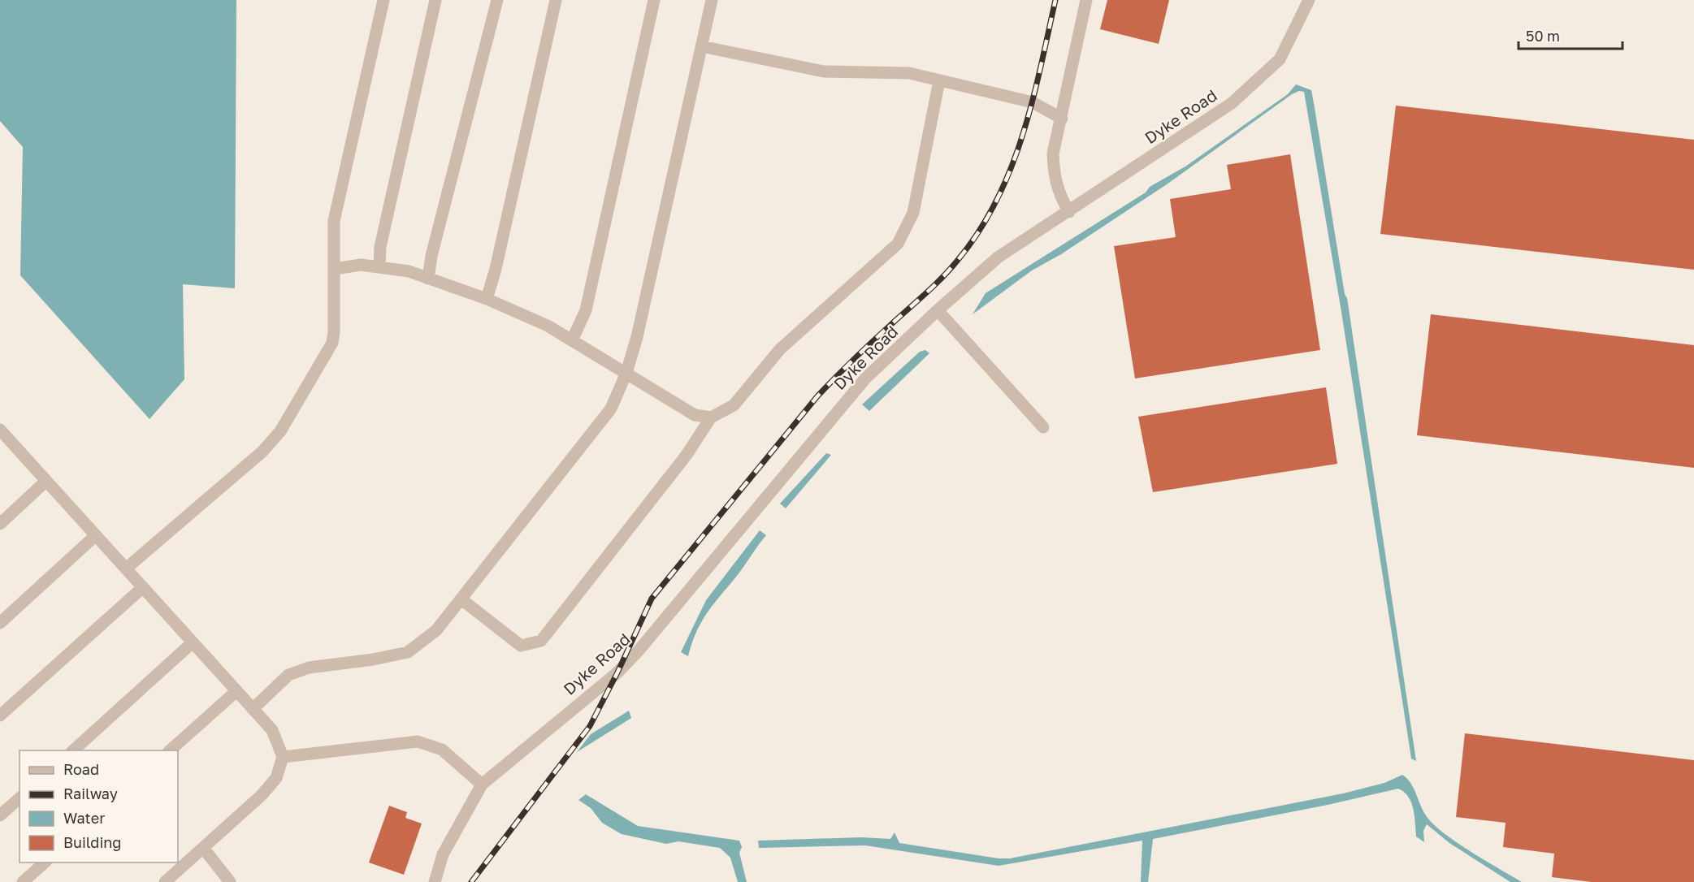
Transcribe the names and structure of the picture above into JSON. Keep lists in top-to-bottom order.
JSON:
{
  "streets": {
    "street": ["Dyke Road"]
  },
  "legend": [
    "Road",
    "Railway",
    "Water",
    "Building"
  ],
  "scale_bar": "50 m"
}
